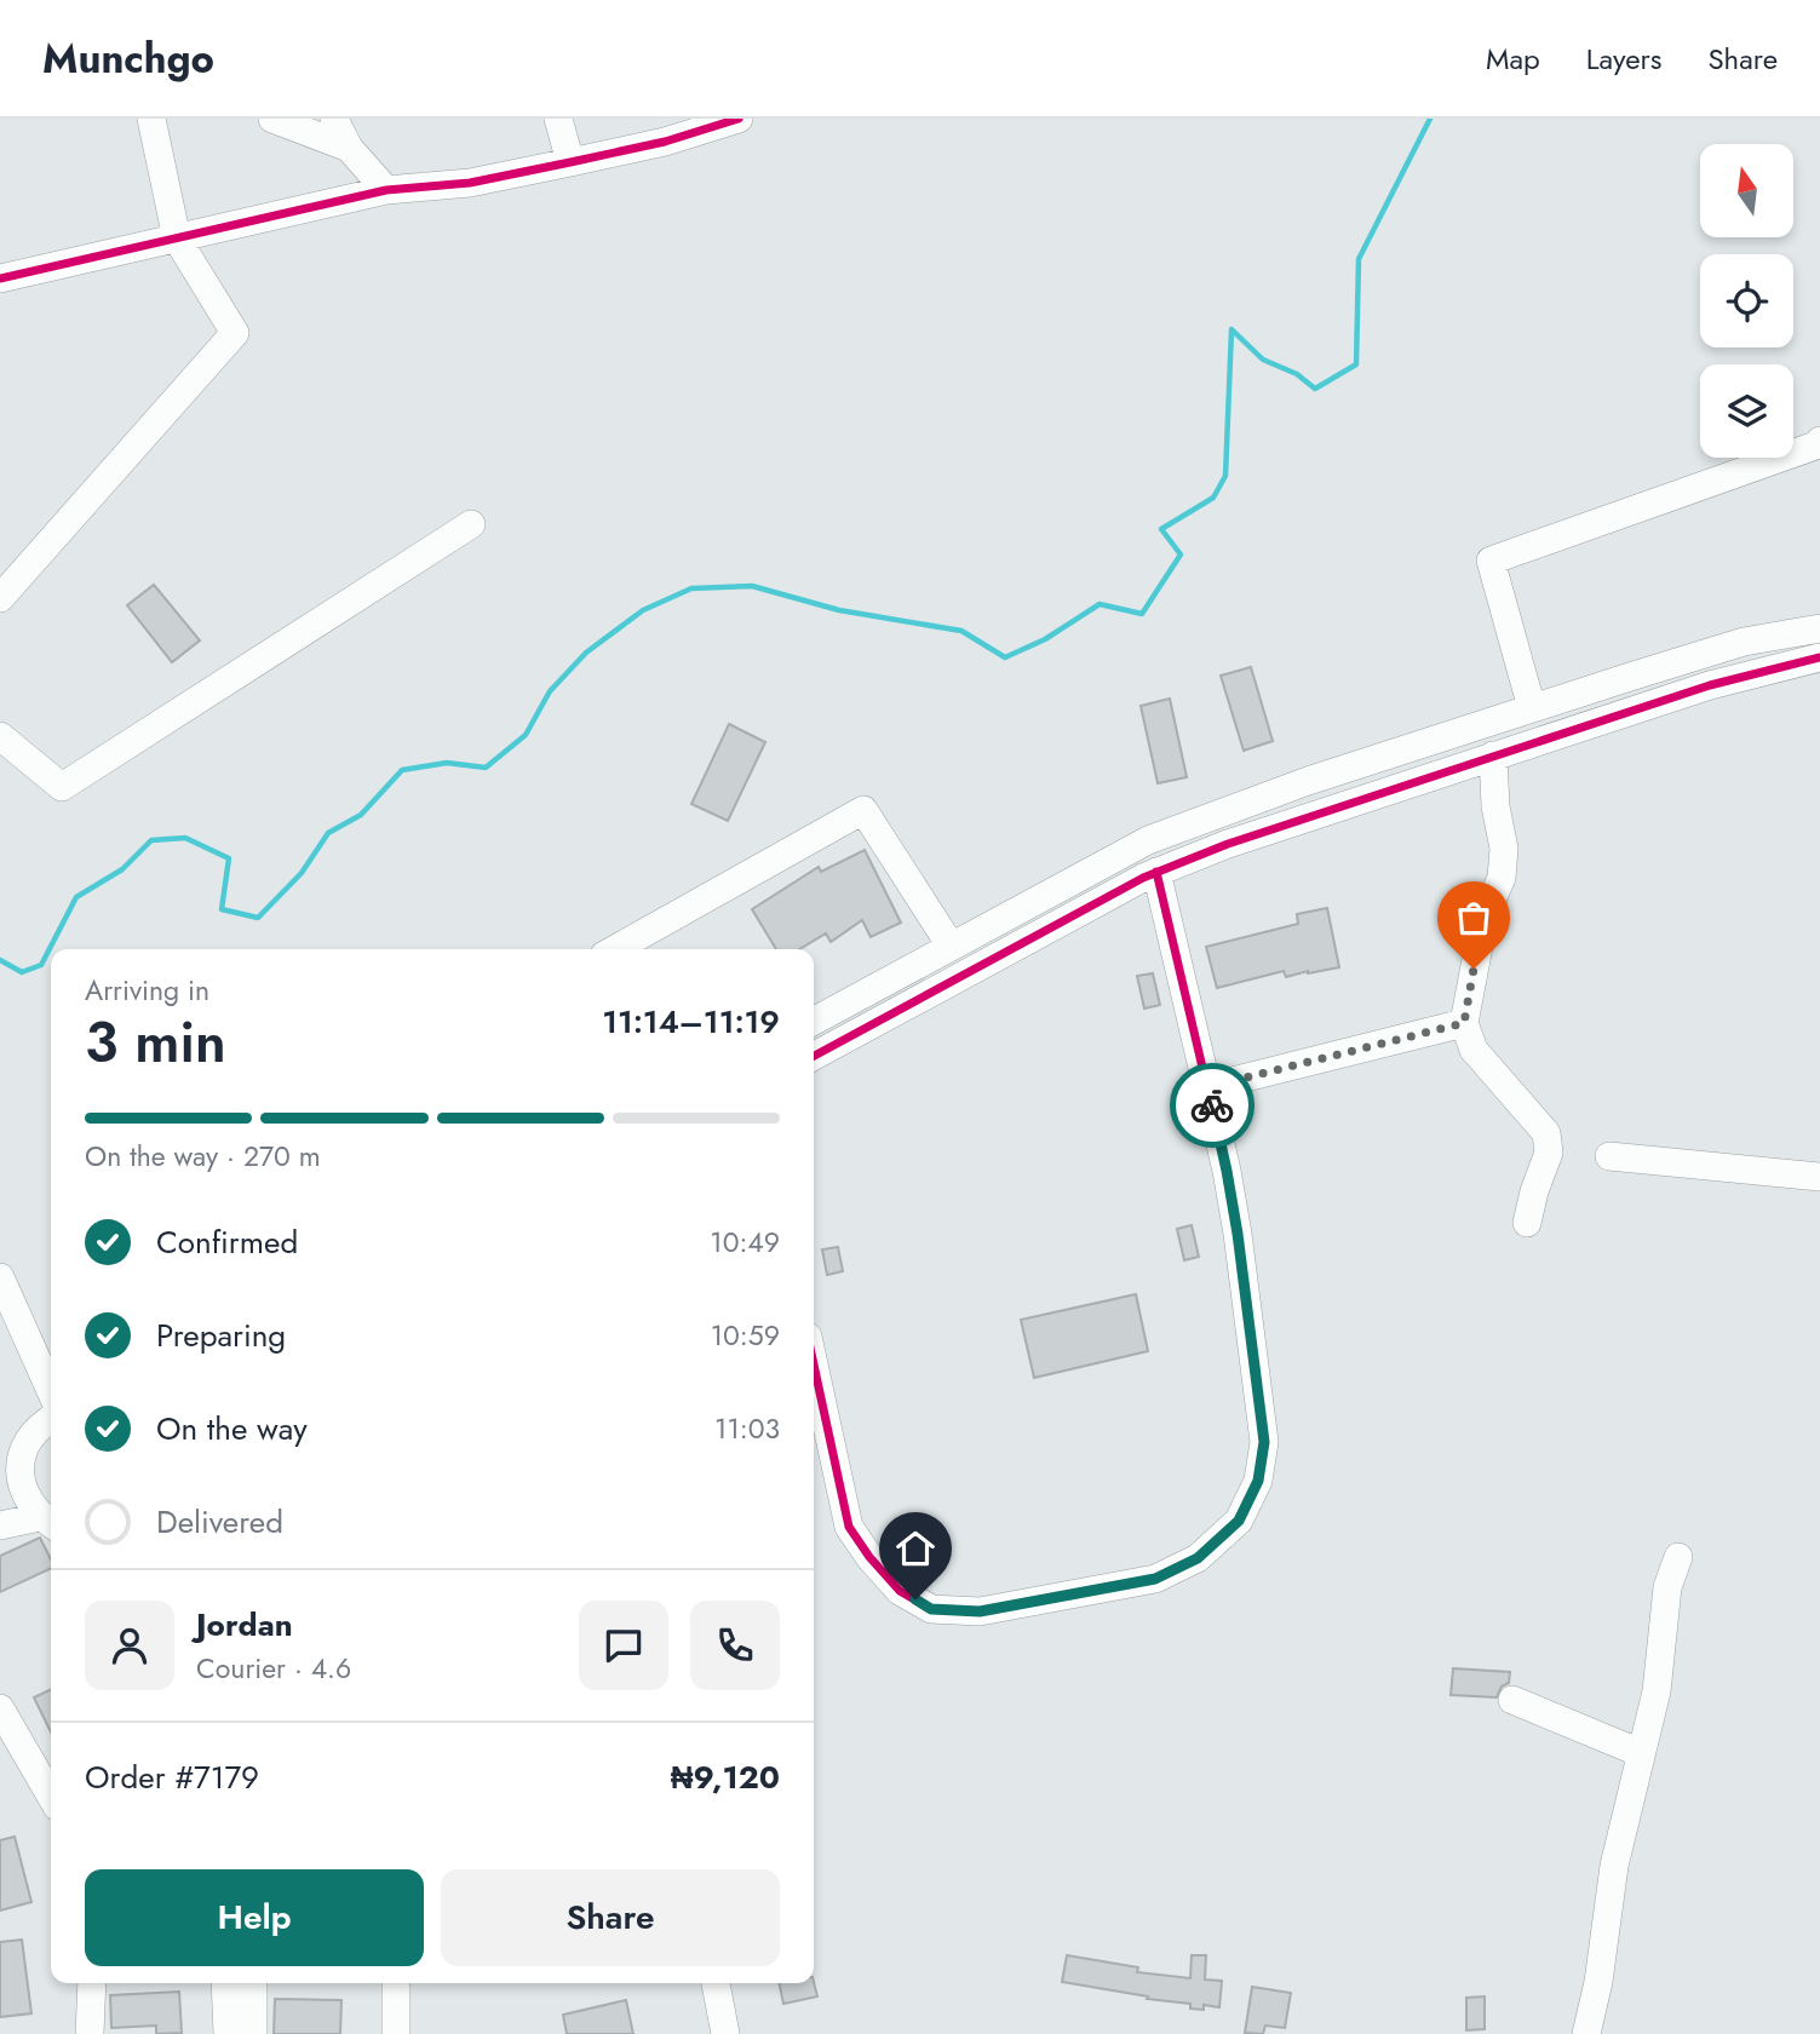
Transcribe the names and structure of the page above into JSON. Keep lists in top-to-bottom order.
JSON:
{
  "north": "top",
  "page": {
    "header": "Munchgo",
    "nav": ["Map", "Layers", "Share"],
    "heading": ["3 min", "Arriving in", "11:14–11:19"],
    "panel": [
      "Jordan",
      "Courier · 4.6",
      "Order #7179",
      "₦9,120"
    ],
    "bar": "On the way · 270 m",
    "list": [
      ["Confirmed", "10:49"],
      ["Preparing", "10:59"],
      ["On the way", "11:03"],
      "Delivered"
    ],
    "buttons": ["Help", "Share"]
  }
}
